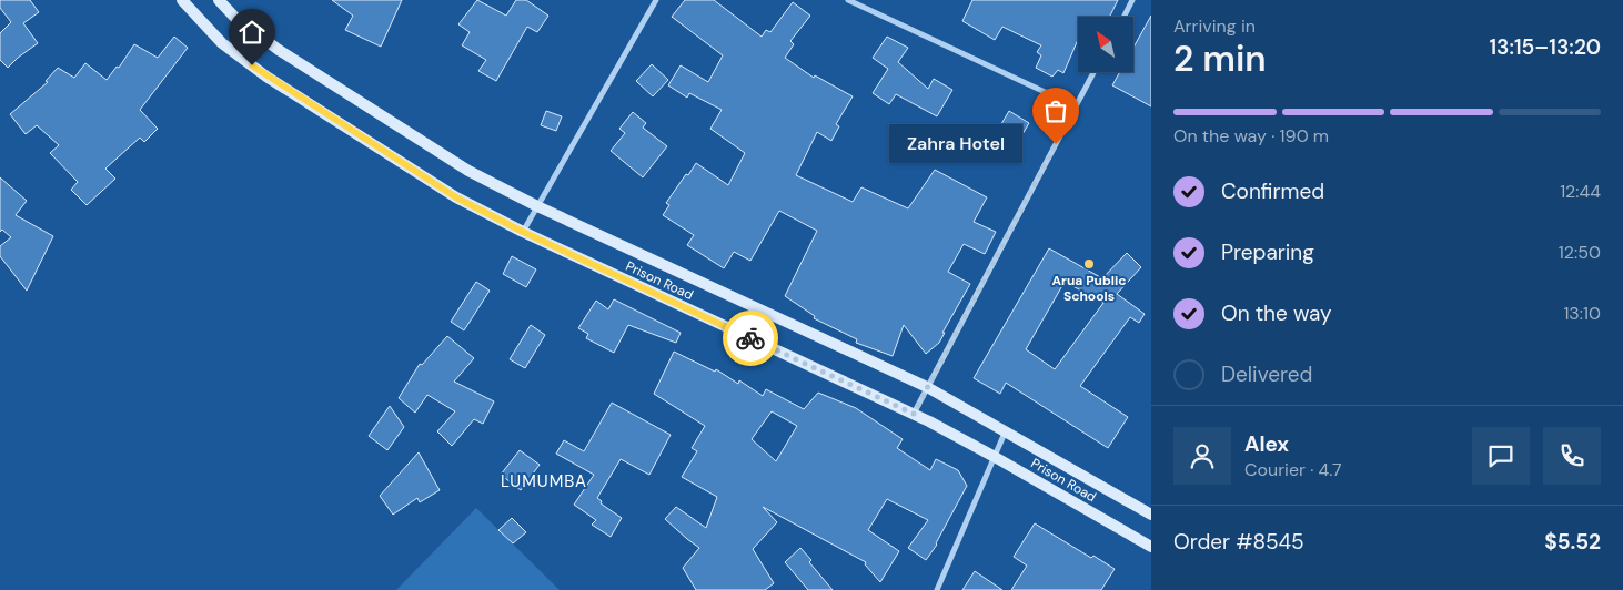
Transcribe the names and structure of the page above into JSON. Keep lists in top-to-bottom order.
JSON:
{
  "streets": {
    "street": ["Prison Road"]
  },
  "districts": ["LUMUMBA"],
  "places": ["Zahra Hotel", "Arua Public Schools"],
  "north": "top left",
  "page": {
    "heading": ["2 min", "Arriving in", "13:15–13:20"],
    "panel": [
      "Alex",
      "Courier · 4.7",
      "Order #8545",
      "$5.52"
    ],
    "bar": "On the way · 190 m",
    "bubble": "Zahra Hotel",
    "list": [
      ["Confirmed", "12:44"],
      ["Preparing", "12:50"],
      ["On the way", "13:10"],
      "Delivered"
    ]
  }
}
